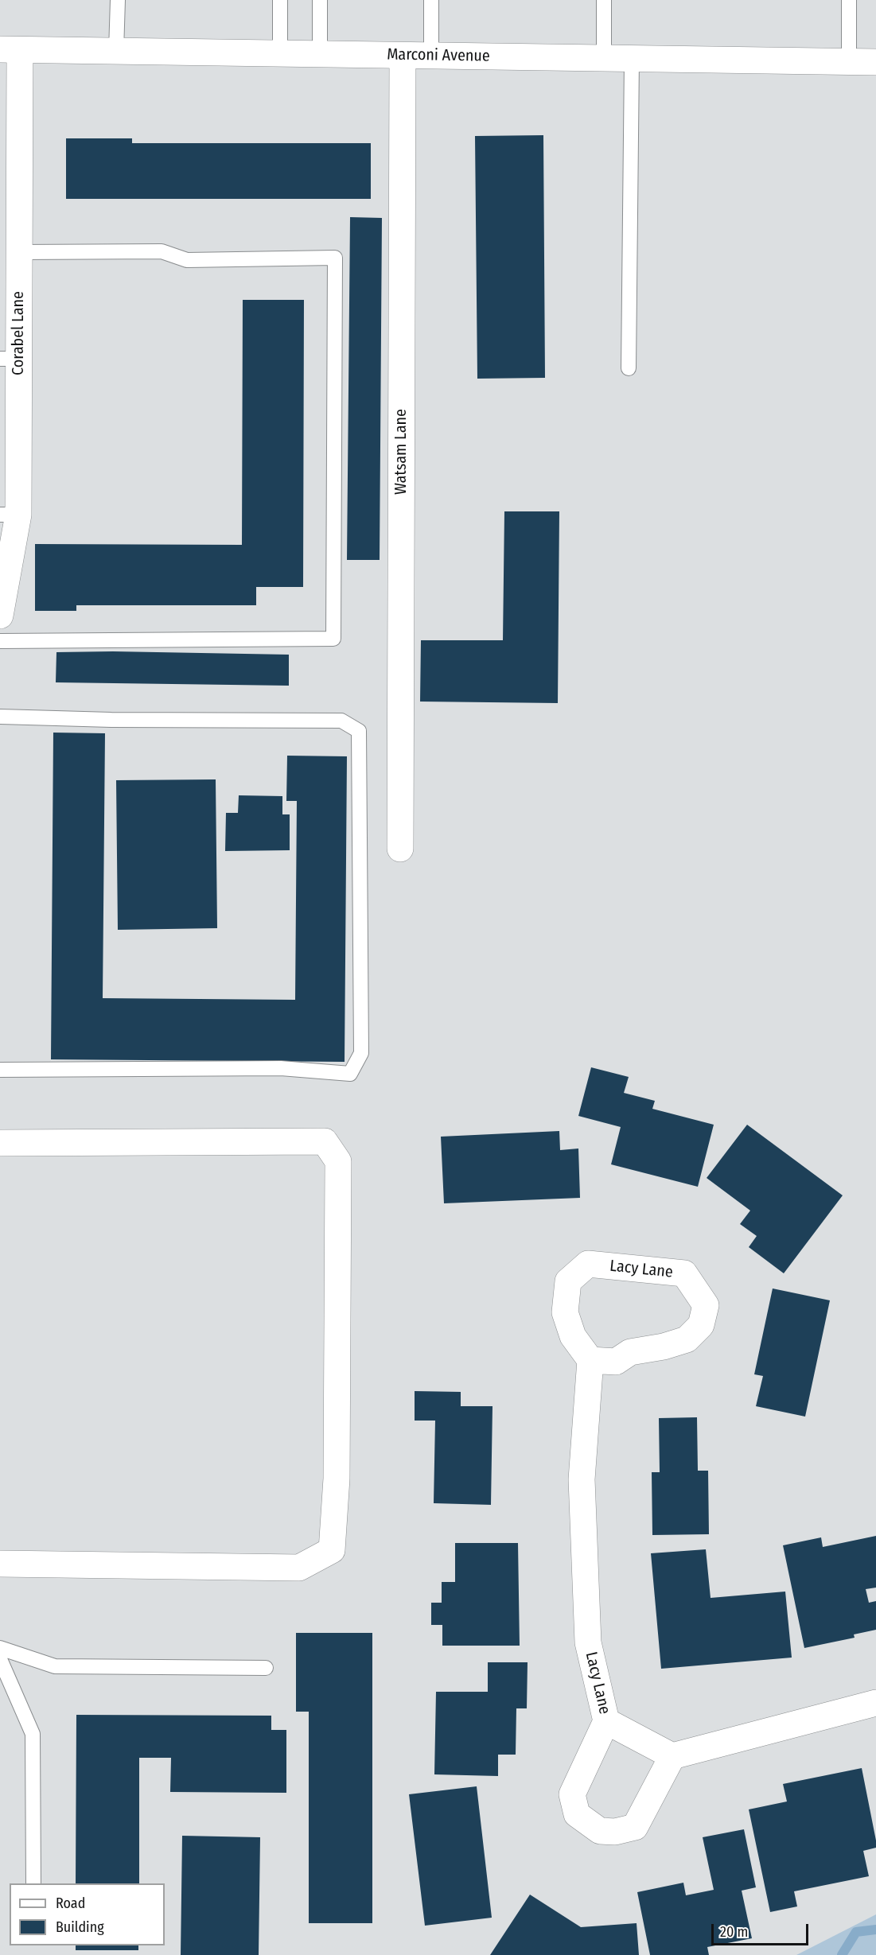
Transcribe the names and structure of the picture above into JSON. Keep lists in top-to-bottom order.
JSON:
{
  "streets": {
    "street": [
      "Marconi Avenue",
      "Corabel Lane",
      "Watsam Lane",
      "Lacy Lane"
    ]
  },
  "crossings": [
    ["Marconi Avenue", "Corabel Lane"],
    ["Marconi Avenue", "Watsam Lane"]
  ],
  "legend": ["Road", "Building"],
  "scale_bar": "20 m"
}
